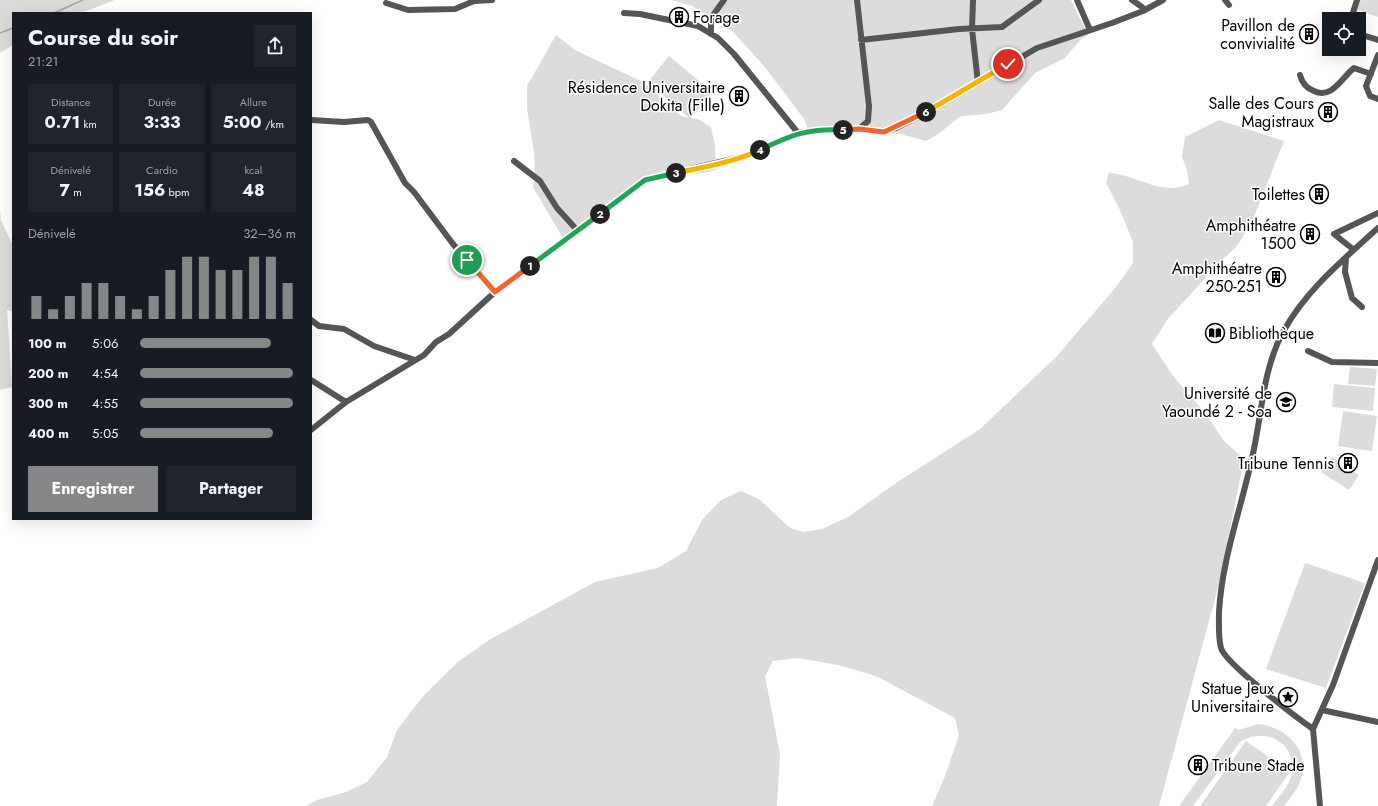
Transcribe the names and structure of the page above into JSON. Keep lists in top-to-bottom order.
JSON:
{
  "places": {
    "building": [
      "Forage",
      "Pavillon de convivialité",
      "Résidence Universitaire Dokita (Fille)",
      "Salle des Cours Magistraux",
      "Toilettes",
      "Amphithéatre 1500",
      "Amphithéatre 250-251",
      "Tribune Tennis",
      "Tribune Stade"
    ],
    "library": ["Bibliothèque"],
    "school or university": ["Université de Yaoundé 2 - Soa"],
    "place": ["Statue Jeux Universitaire"]
  },
  "page": {
    "heading": ["Course du soir", "21:21"],
    "stats": [
      ["Distance", "0.71 km"],
      ["Durée", "3:33"],
      ["Allure", "5:00 /km"],
      ["Dénivelé", "7 m"],
      ["Cardio", "156 bpm"],
      ["kcal", "48"]
    ],
    "pins": [
      "6",
      "5",
      "4",
      "3",
      "2",
      "1"
    ],
    "chart": ["Dénivelé", "32–36 m"],
    "list": [
      {
        "name": "100 m",
        "note": "5:06"
      },
      {
        "name": "200 m",
        "note": "4:54"
      },
      {
        "name": "300 m",
        "note": "4:55"
      },
      {
        "name": "400 m",
        "note": "5:05"
      }
    ],
    "buttons": ["Enregistrer", "Partager"]
  }
}
